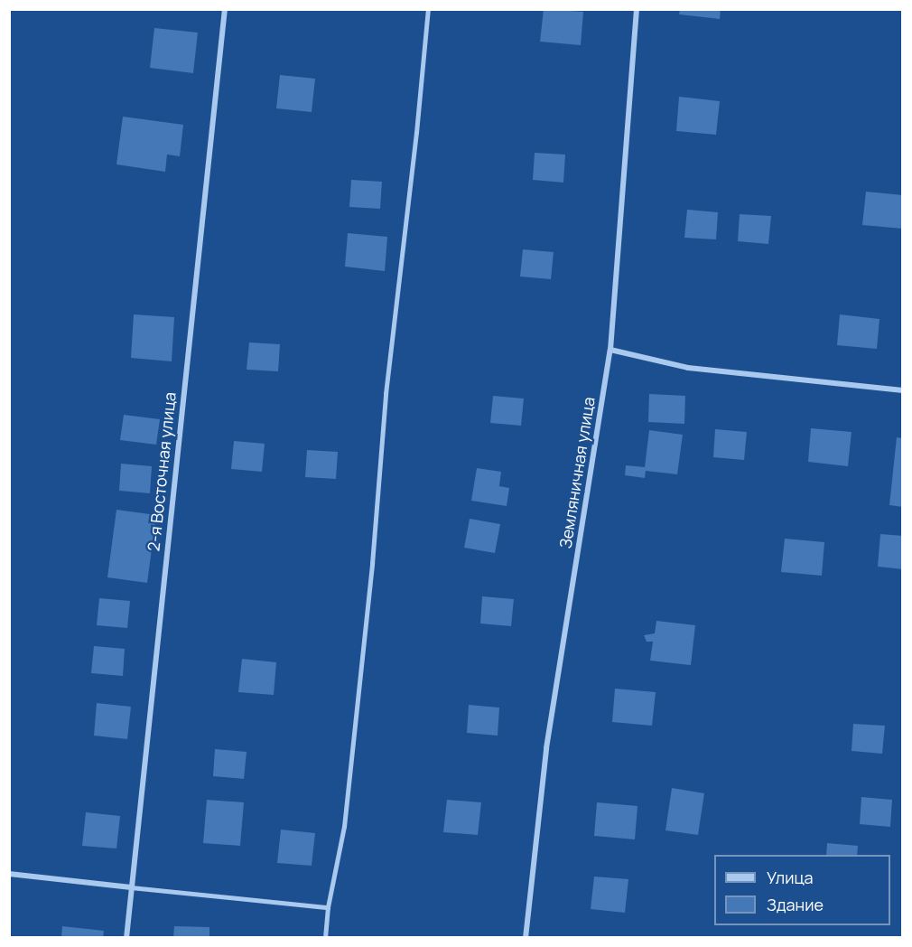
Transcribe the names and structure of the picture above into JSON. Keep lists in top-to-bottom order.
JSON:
{
  "streets": {
    "street": ["2-я Восточная улица", "Земляничная улица"]
  },
  "legend": ["Улица", "Здание"]
}
